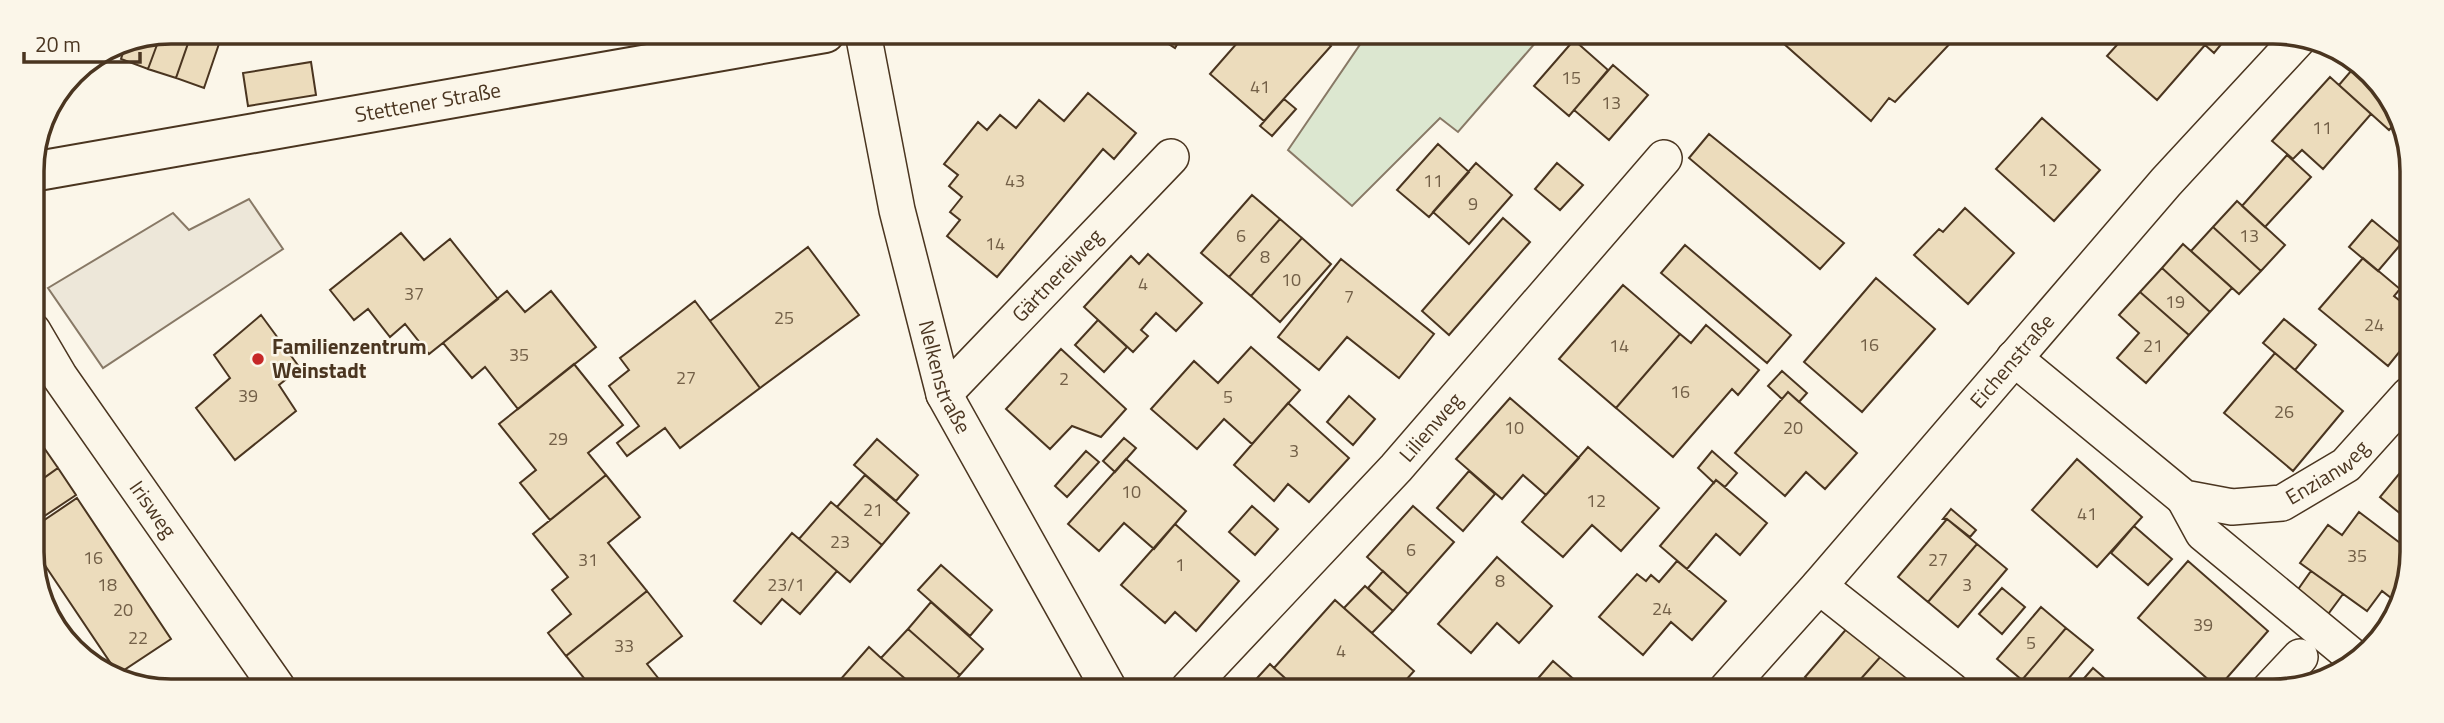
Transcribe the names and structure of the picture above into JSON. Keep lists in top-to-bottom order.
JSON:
{
  "streets": {
    "street": [
      "Stettener Straße",
      "Gärtnereiweg",
      "Eichenstraße",
      "Nelkenstraße",
      "Lilienweg",
      "Enzianweg",
      "Irisweg"
    ]
  },
  "crossings": [
    ["Gärtnereiweg", "Nelkenstraße"],
    ["Eichenstraße", "Enzianweg"]
  ],
  "places": ["Familienzentrum Weinstadt"],
  "house_numbers": [
    "15",
    "41",
    "13",
    "11",
    "12",
    "43",
    "11",
    "9",
    "6",
    "13",
    "14",
    "8",
    "10",
    "4",
    "37",
    "7",
    "19",
    "25",
    "24",
    "16",
    "14",
    "21",
    "35",
    "27",
    "2",
    "16",
    "39",
    "5",
    "26",
    "10",
    "20",
    "29",
    "3",
    "10",
    "12",
    "21",
    "41",
    "23",
    "6",
    "35",
    "16",
    "31",
    "27",
    "1",
    "8",
    "18",
    "23/1",
    "3",
    "24",
    "20",
    "39",
    "22",
    "5",
    "33",
    "4"
  ],
  "scale_bar": "20 m"
}
